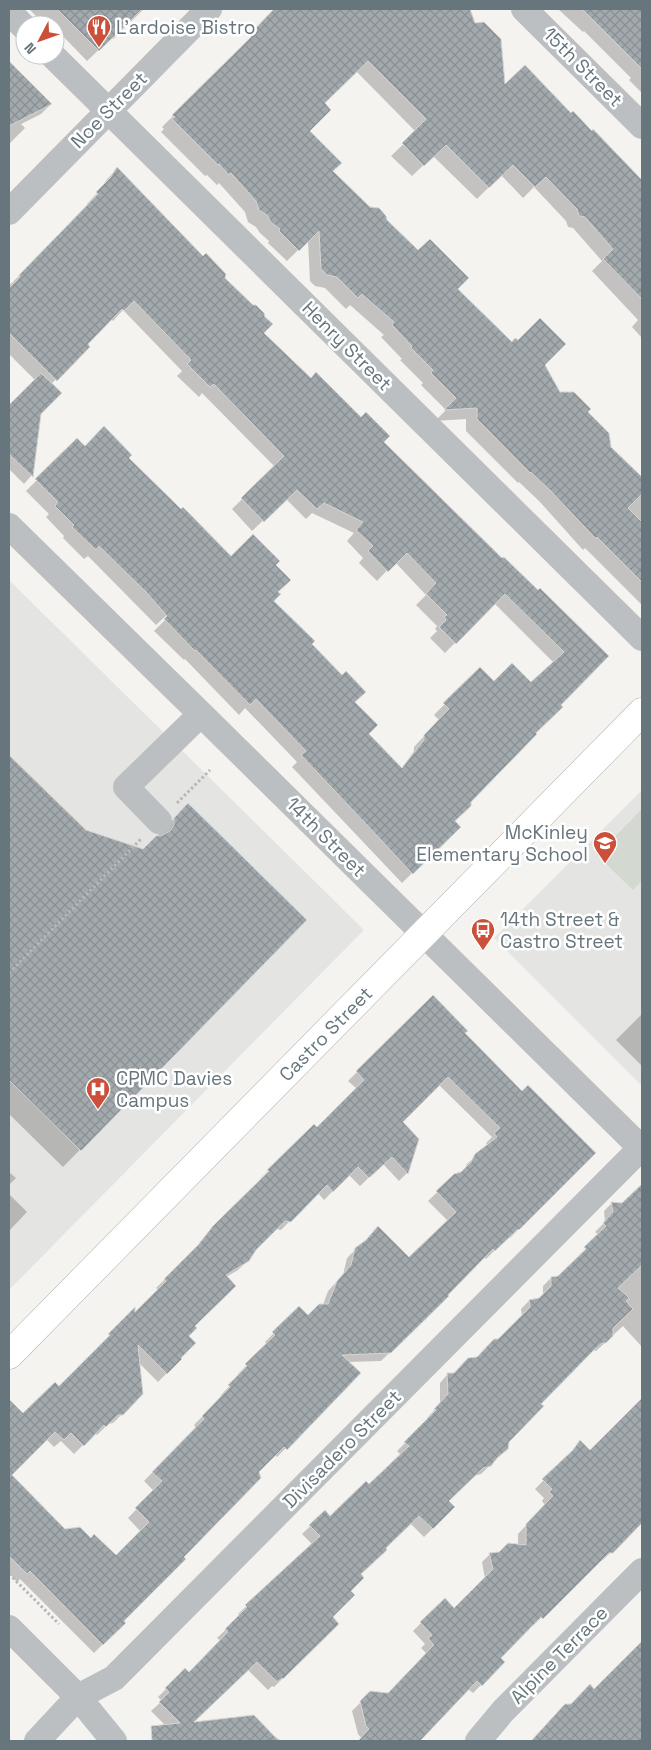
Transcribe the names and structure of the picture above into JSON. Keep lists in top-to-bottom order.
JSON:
{
  "streets": {
    "main road": ["Castro Street"],
    "street": [
      "15th Street",
      "Noe Street",
      "Henry Street",
      "14th Street",
      "Divisadero Street",
      "Alpine Terrace"
    ]
  },
  "crossings": [
    ["Noe Street", "Henry Street"],
    ["14th Street", "Castro Street"],
    ["14th Street", "Divisadero Street"]
  ],
  "places": {
    "restaurant": ["L'ardoise Bistro"],
    "school or university": ["McKinley Elementary School"],
    "bus stop": ["14th Street & Castro Street"],
    "hospital": ["CPMC Davies Campus"]
  },
  "north": "bottom left"
}
